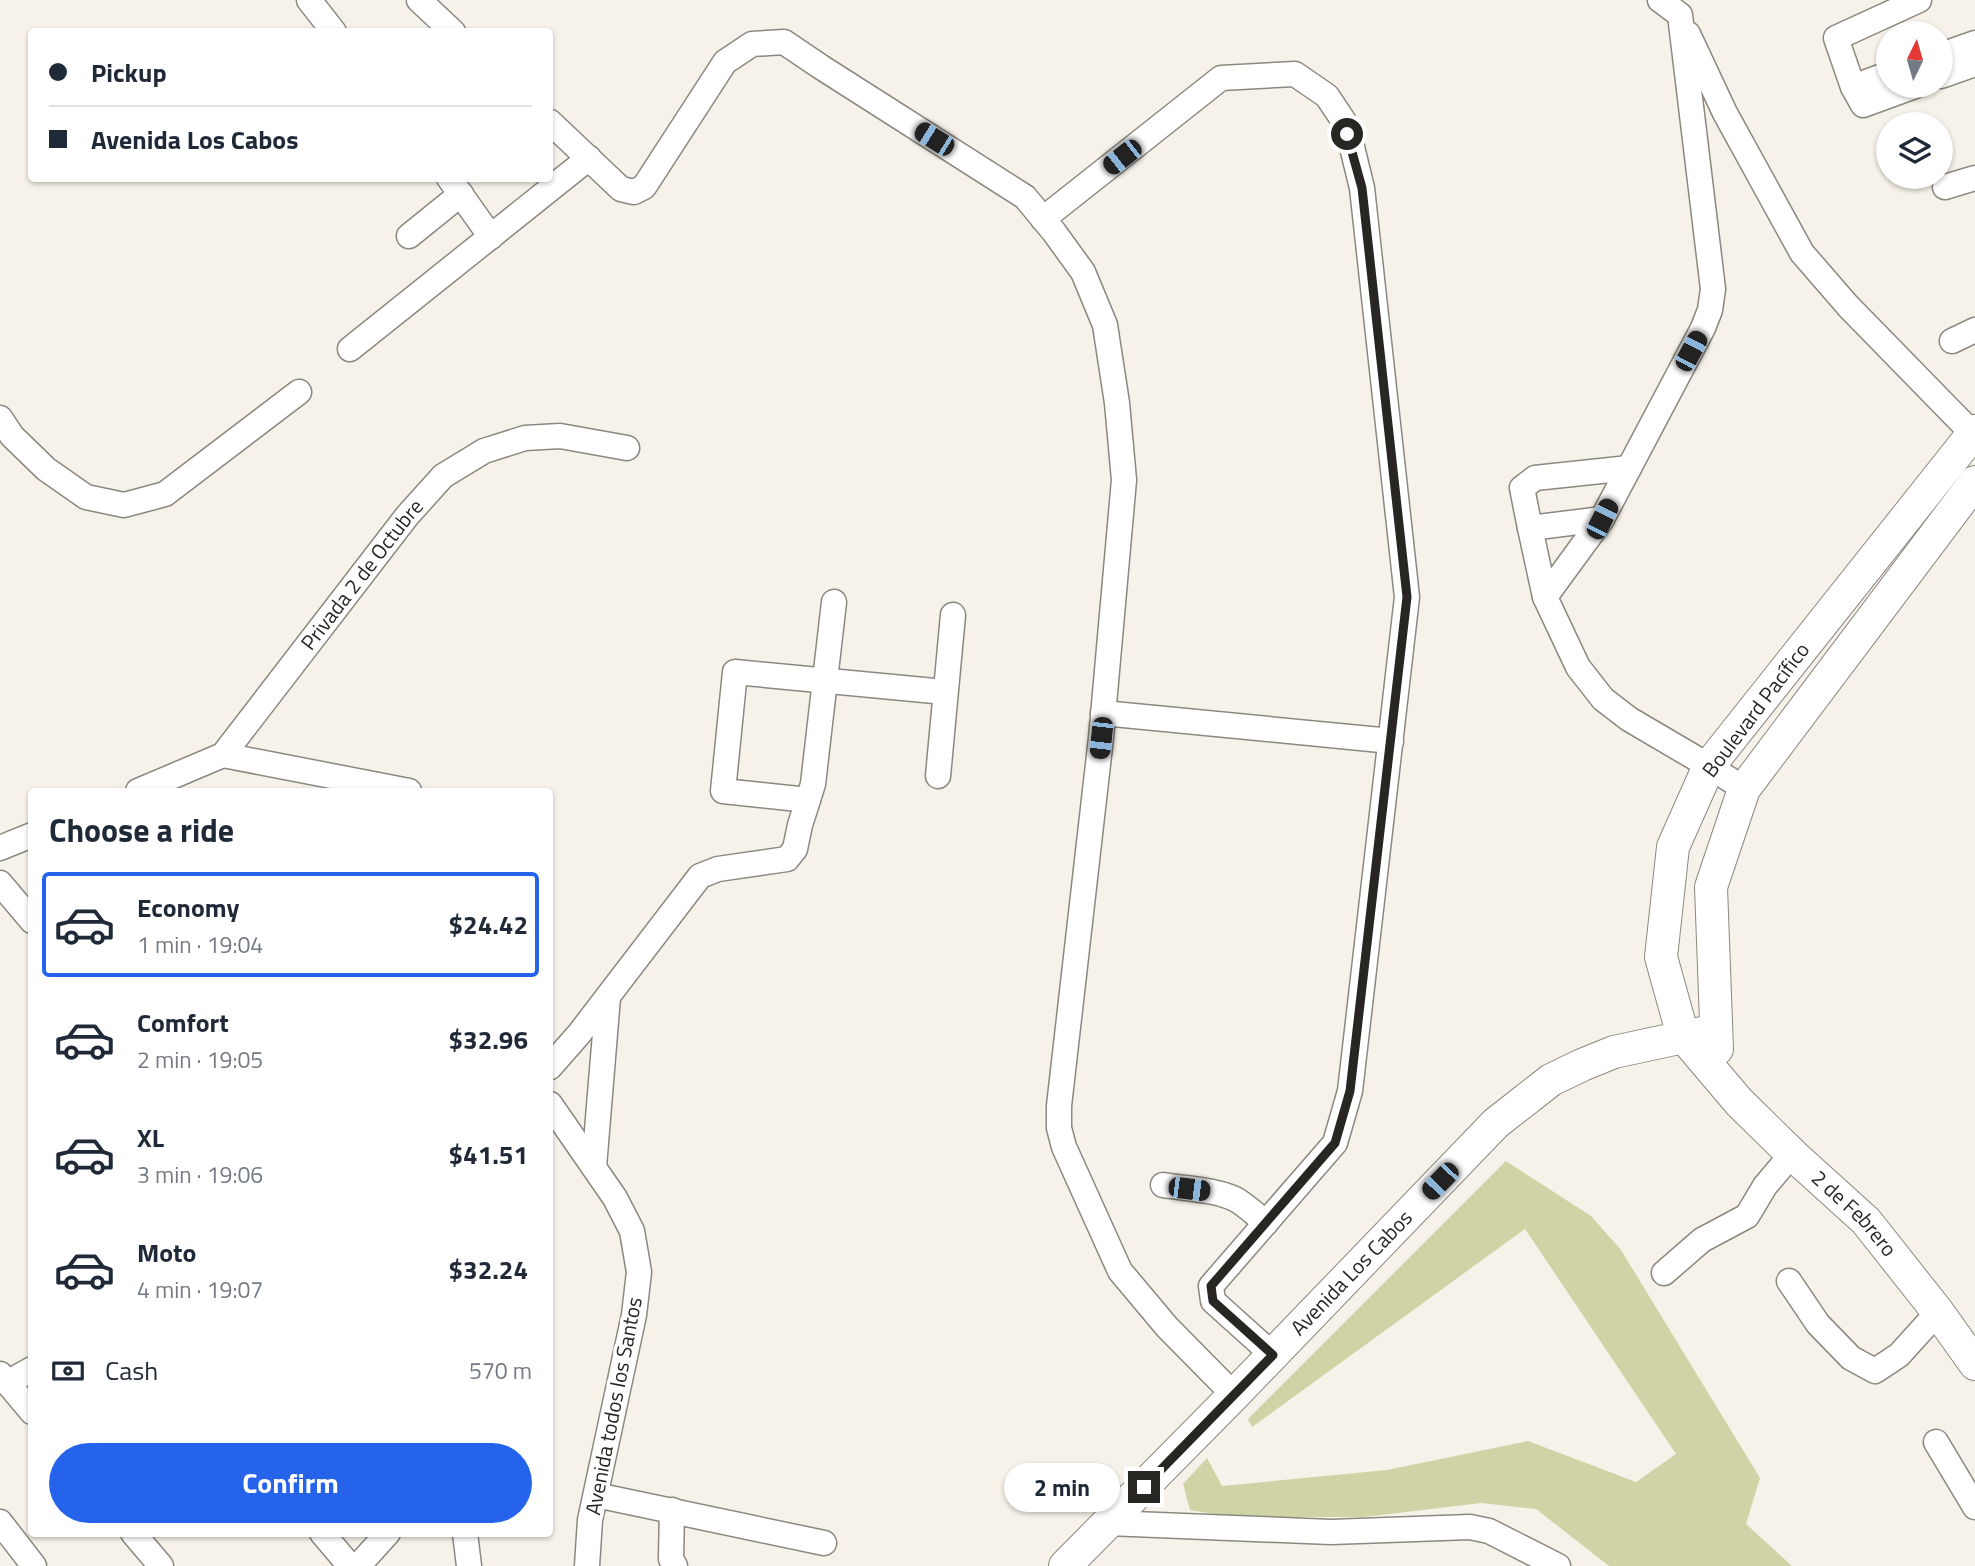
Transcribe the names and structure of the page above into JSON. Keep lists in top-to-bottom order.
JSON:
{
  "streets": {
    "main road": ["Boulevard Pacífico", "2 de Febrero", "Avenida Los Cabos"],
    "street": ["Privada 2 de Octubre", "Avenida todos los Santos"]
  },
  "crossings": [
    ["Boulevard Pacífico", "2 de Febrero"],
    ["Boulevard Pacífico", "Avenida Los Cabos"],
    ["2 de Febrero", "Avenida Los Cabos"]
  ],
  "north": "top",
  "page": {
    "banner": ["Pickup", "Avenida Los Cabos"],
    "heading": "Choose a ride",
    "list": [
      {
        "name": "Economy",
        "note": "1 min · 19:04",
        "value": "$24.42"
      },
      {
        "name": "Comfort",
        "note": "2 min · 19:05",
        "value": "$32.96"
      },
      {
        "name": "XL",
        "note": "3 min · 19:06",
        "value": "$41.51"
      },
      {
        "name": "Moto",
        "note": "4 min · 19:07",
        "value": "$32.24"
      }
    ],
    "pay": ["Cash", "570 m"],
    "buttons": "Confirm",
    "bubble": "2 min"
  }
}
